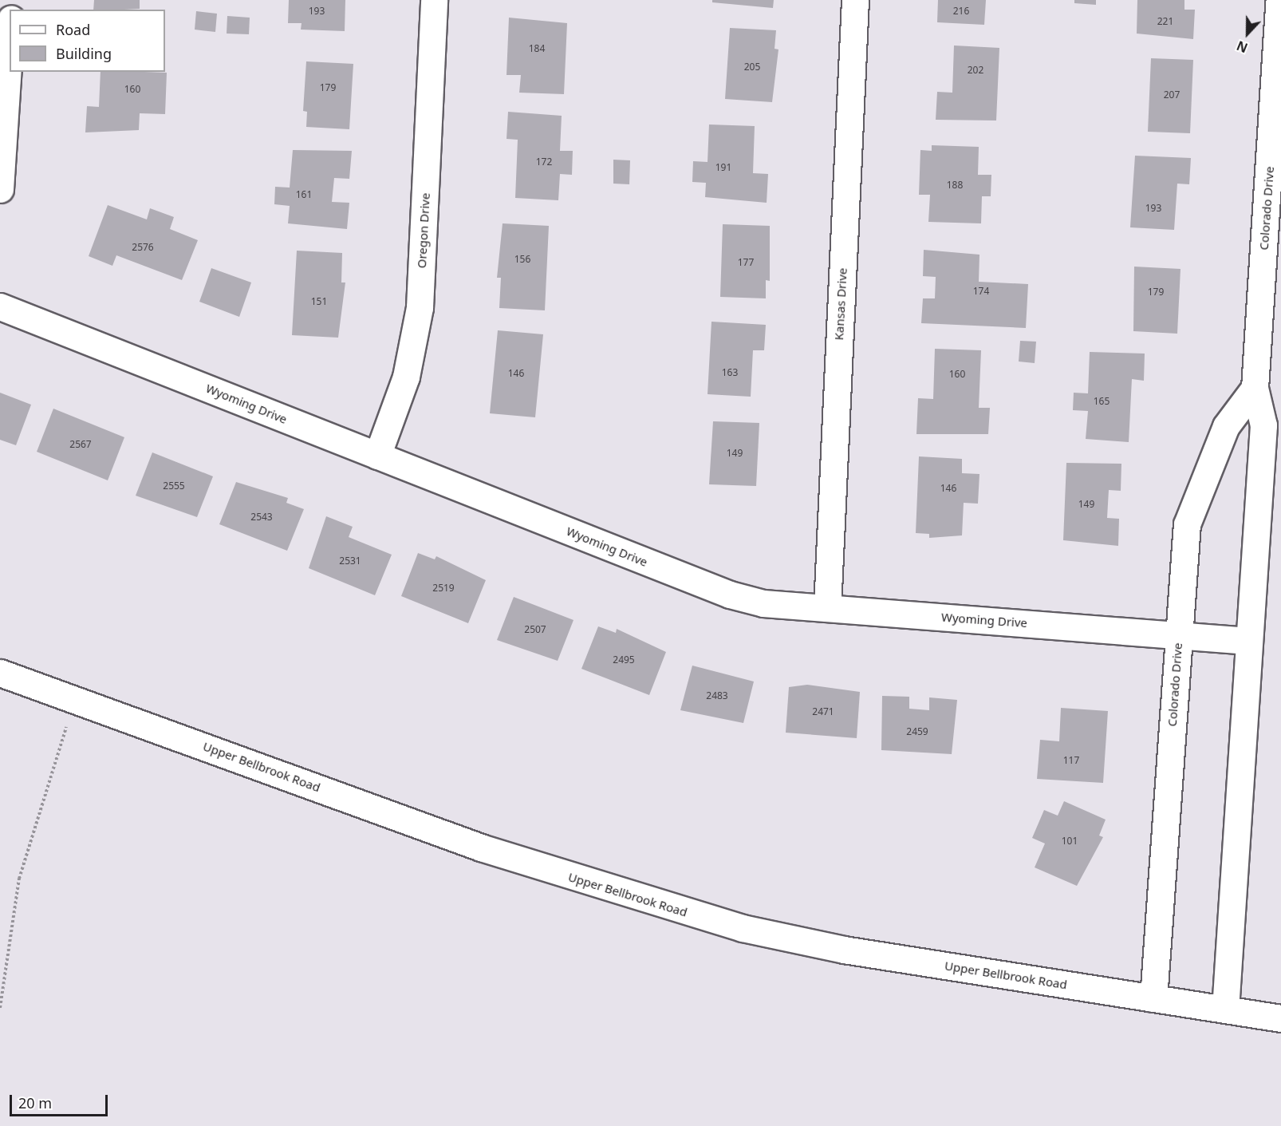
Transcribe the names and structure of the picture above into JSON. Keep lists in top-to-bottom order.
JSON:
{
  "streets": {
    "street": [
      "Colorado Drive",
      "Oregon Drive",
      "Kansas Drive",
      "Wyoming Drive",
      "Upper Bellbrook Road"
    ]
  },
  "crossings": [
    ["Colorado Drive", "Wyoming Drive"],
    ["Colorado Drive", "Upper Bellbrook Road"],
    ["Oregon Drive", "Wyoming Drive"],
    ["Kansas Drive", "Wyoming Drive"]
  ],
  "house_numbers": [
    "193",
    "216",
    "221",
    "184",
    "205",
    "202",
    "179",
    "160",
    "207",
    "172",
    "191",
    "188",
    "161",
    "193",
    "2576",
    "156",
    "177",
    "174",
    "179",
    "151",
    "163",
    "146",
    "160",
    "165",
    "2567",
    "149",
    "2555",
    "146",
    "149",
    "2543",
    "2531",
    "2519",
    "2507",
    "2495",
    "2483",
    "2471",
    "2459",
    "117",
    "101"
  ],
  "legend": ["Road", "Building"],
  "scale_bar": "20 m",
  "north": "bottom"
}
